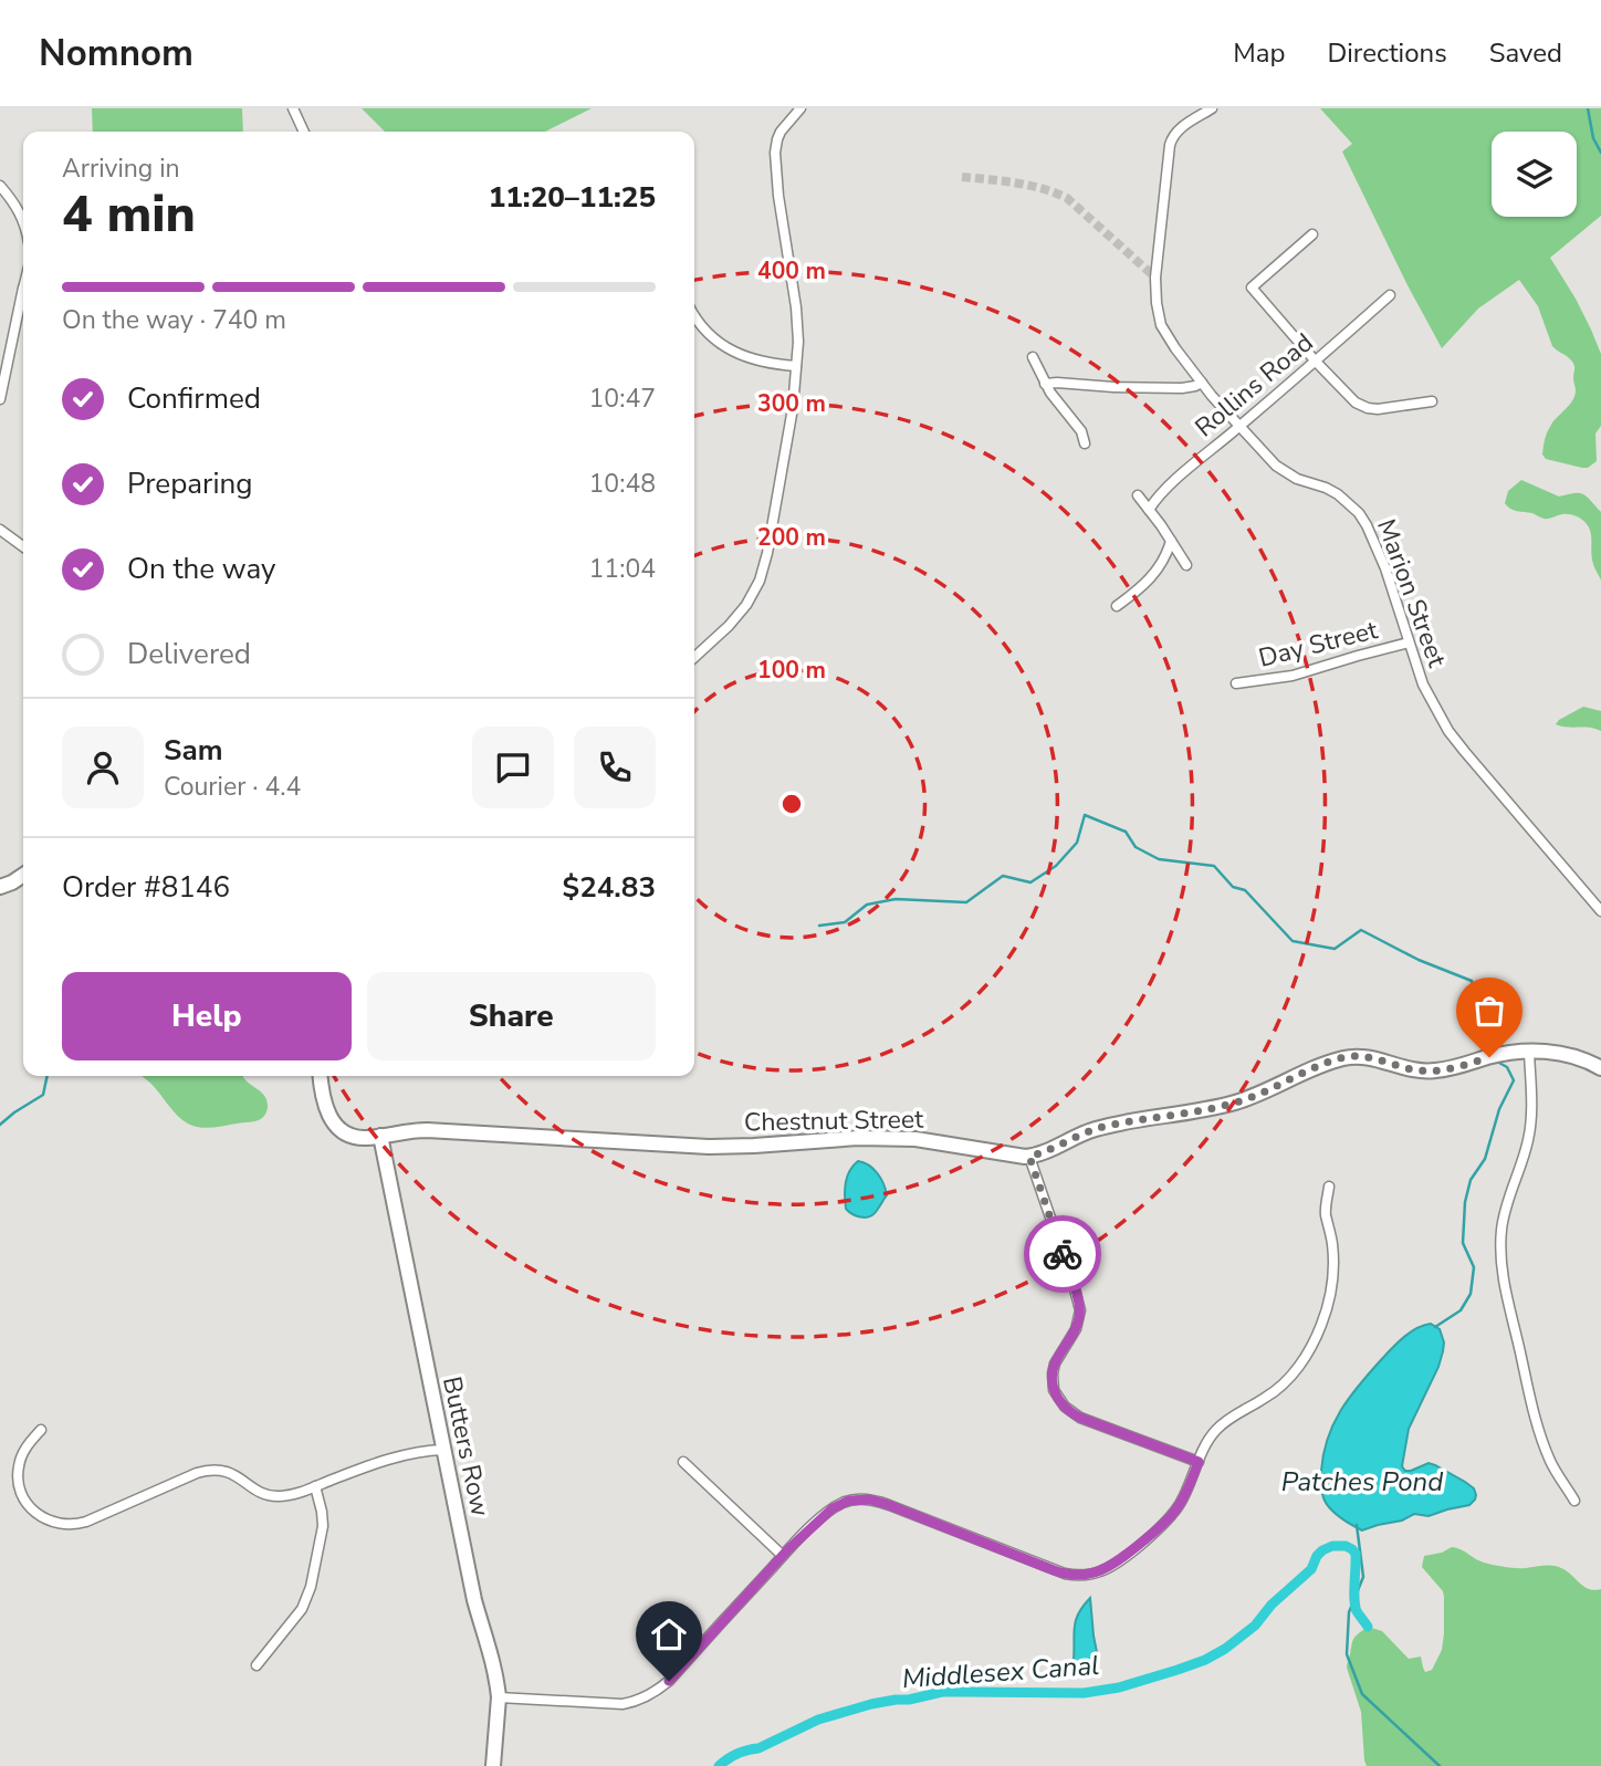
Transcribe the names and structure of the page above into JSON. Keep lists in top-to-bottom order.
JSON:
{
  "streets": {
    "street": [
      "Rollins Road",
      "Marion Street",
      "Day Street",
      "Chestnut Street",
      "Butters Row"
    ]
  },
  "crossings": [
    ["Rollins Road", "Marion Street"],
    ["Marion Street", "Day Street"],
    ["Chestnut Street", "Butters Row"]
  ],
  "water": ["Patches Pond", "Middlesex Canal"],
  "page": {
    "header": "Nomnom",
    "nav": ["Map", "Directions", "Saved"],
    "heading": ["4 min", "Arriving in", "11:20–11:25"],
    "panel": [
      "Sam",
      "Courier · 4.4",
      "Order #8146",
      "$24.83"
    ],
    "bar": "On the way · 740 m",
    "list": [
      ["Confirmed", "10:47"],
      ["Preparing", "10:48"],
      ["On the way", "11:04"],
      "Delivered"
    ],
    "buttons": ["Help", "Share"]
  },
  "rings": [
    "400 m",
    "300 m",
    "200 m",
    "100 m"
  ]
}
